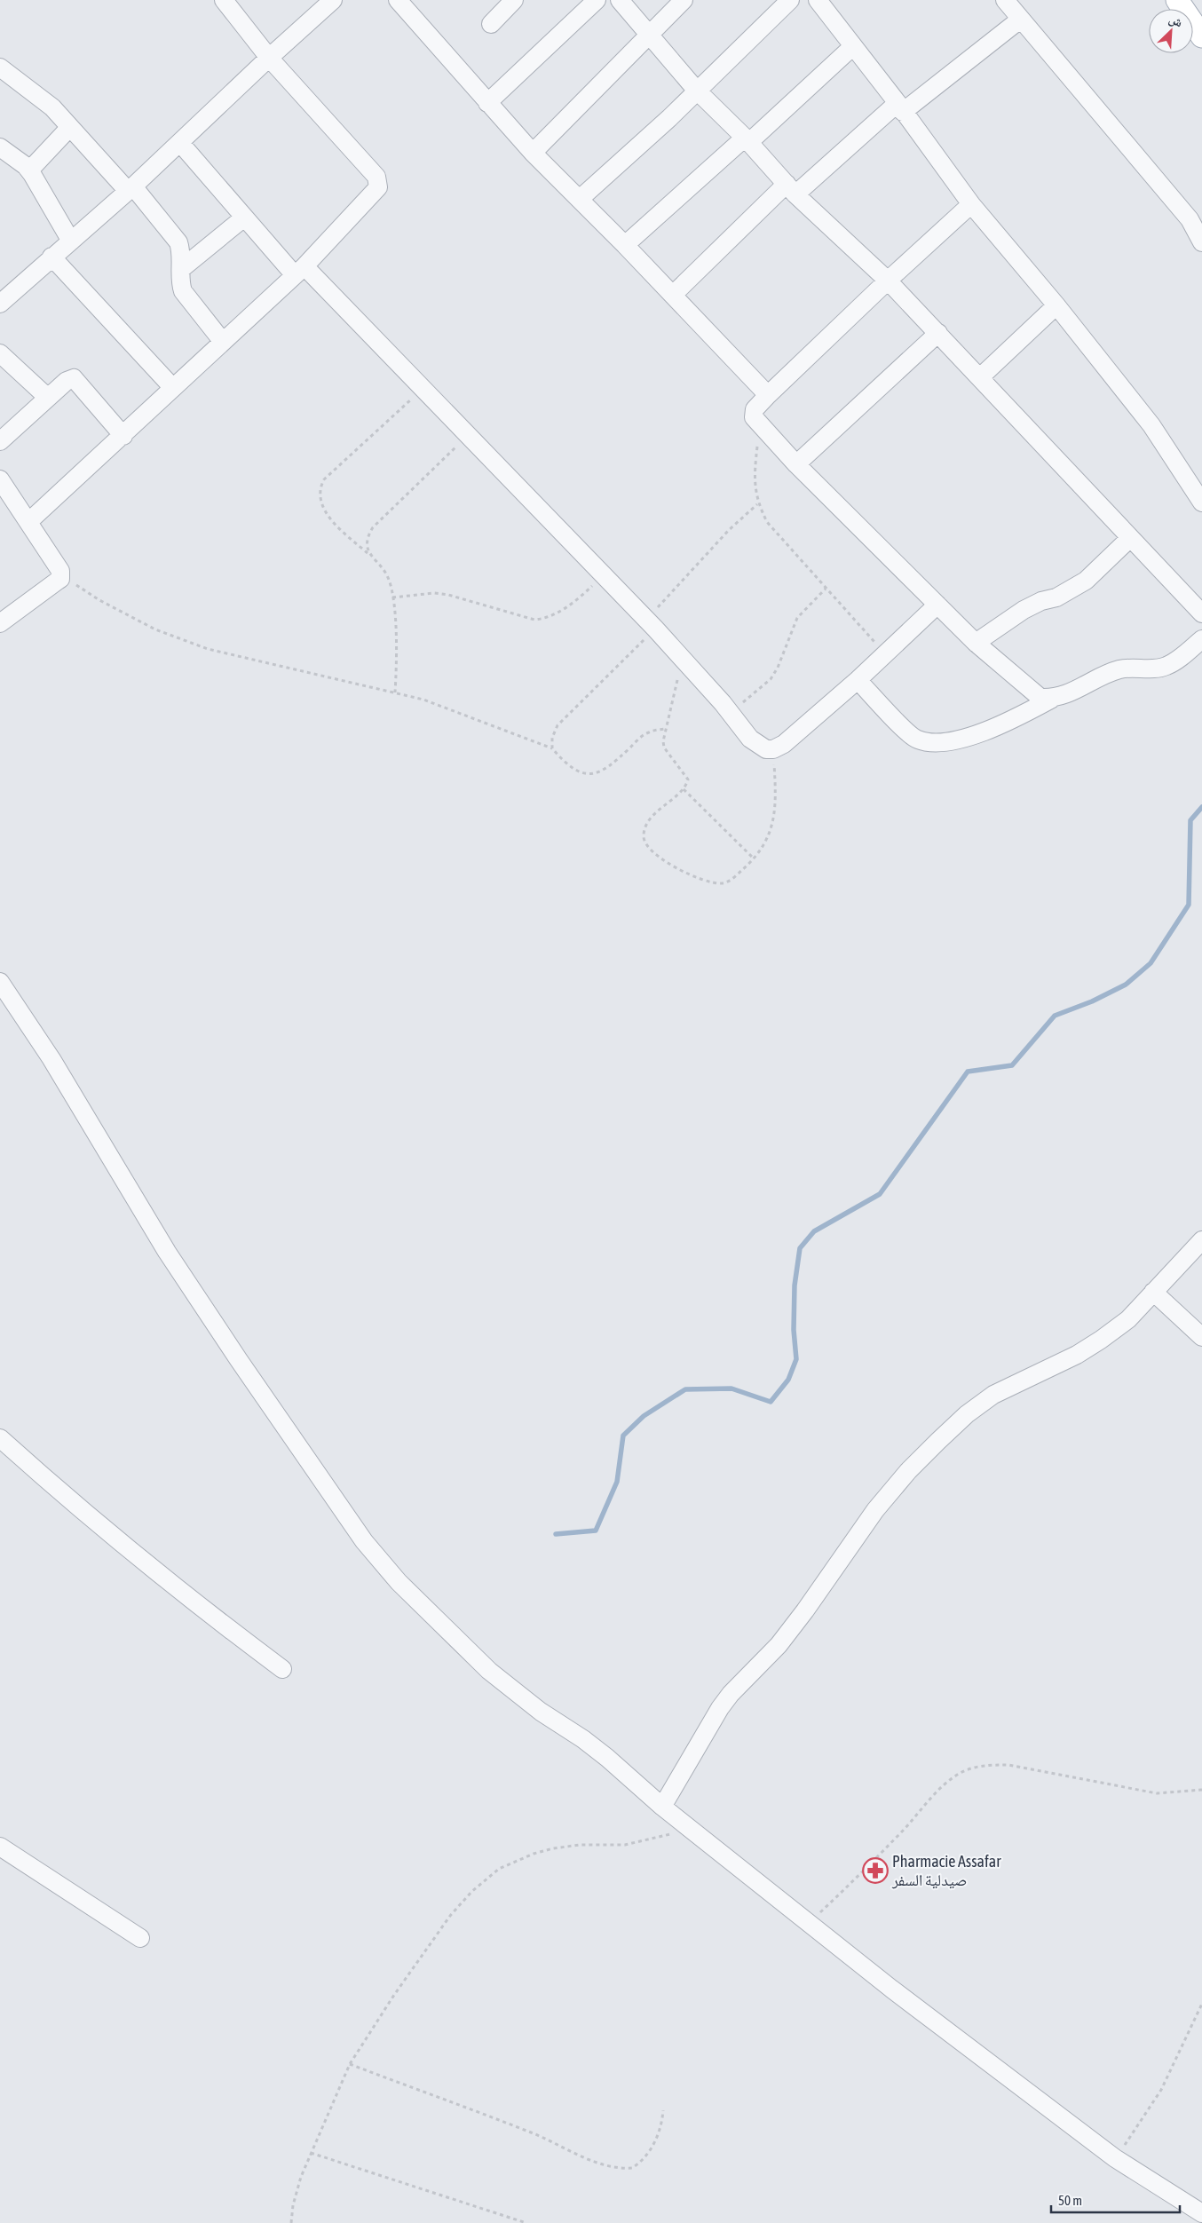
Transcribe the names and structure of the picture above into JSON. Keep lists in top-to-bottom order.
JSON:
{
  "places": {
    "pharmacy": ["Pharmacie Assafar صيدلية السفر"]
  },
  "scale_bar": "50 m",
  "north": "top right"
}
